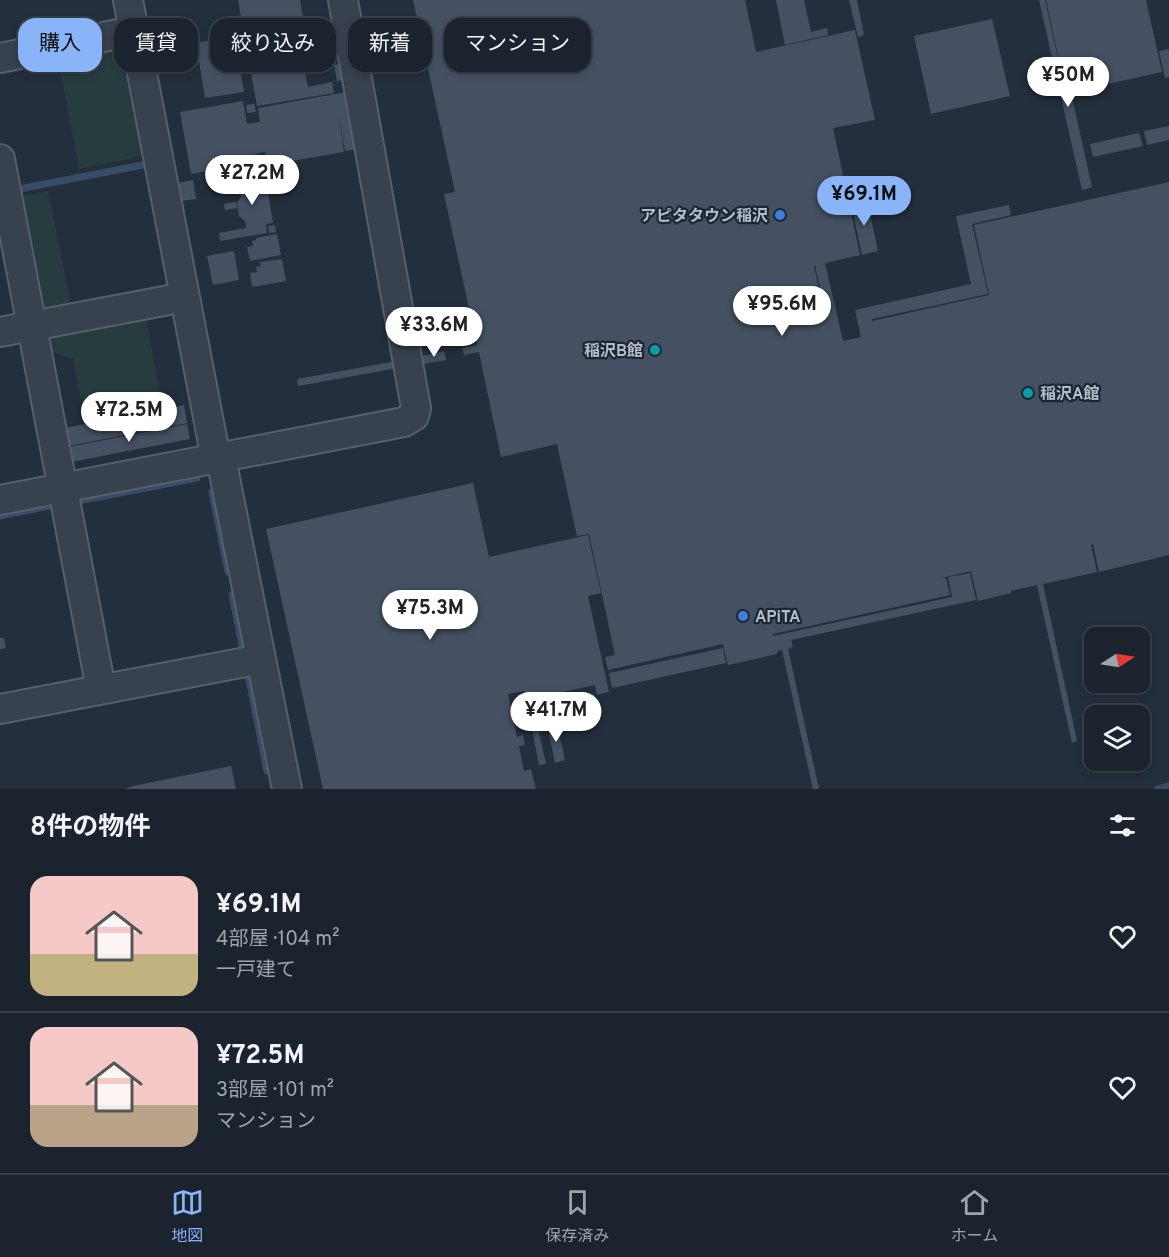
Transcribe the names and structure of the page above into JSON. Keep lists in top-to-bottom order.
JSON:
{
  "places": [
    "アピタタウン稲沢",
    "稲沢B館",
    "稲沢A館",
    "APiTA"
  ],
  "north": "right",
  "page": {
    "chip": [
      "購入",
      "賃貸",
      "絞り込み",
      "新着",
      "マンション"
    ],
    "price": [
      "¥50M",
      "¥27.2M",
      "¥69.1M",
      "¥95.6M",
      "¥33.6M",
      "¥72.5M",
      "¥75.3M",
      "¥41.7M"
    ],
    "heading": "8件の物件",
    "list": [
      {
        "name": "¥69.1M",
        "note": "4部屋 · 104 m² · 一戸建て"
      },
      {
        "name": "¥72.5M",
        "note": "3部屋 · 101 m² · マンション"
      }
    ],
    "tabs": ["地図", "保存済み", "ホーム"]
  }
}
